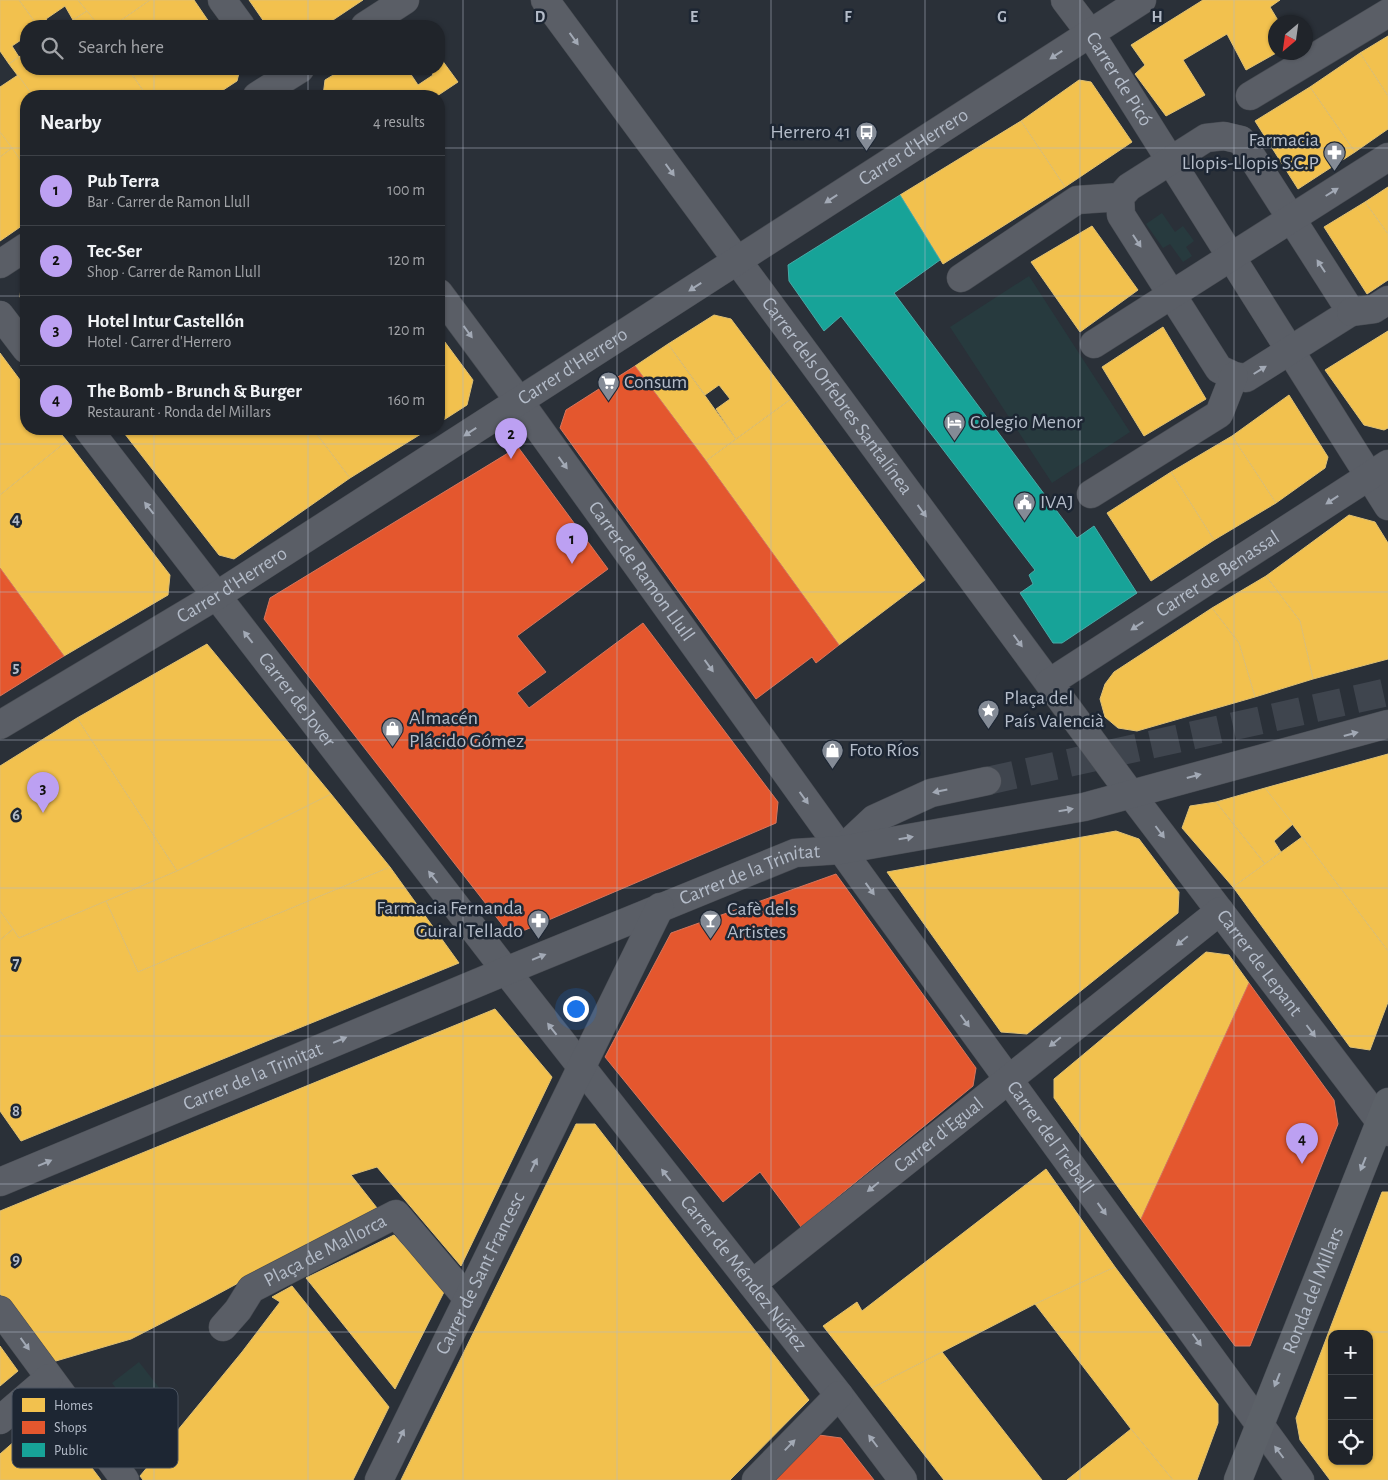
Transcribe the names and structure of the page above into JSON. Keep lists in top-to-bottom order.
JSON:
{
  "streets": {
    "main road": ["Ronda del Millars"],
    "street": [
      "Carrer de Picó",
      "Carrer d'Herrero",
      "Carrer dels Orfebres Santalínea",
      "Carrer de Ramon Llull",
      "Carrer de Benassal",
      "Carrer de Jover",
      "Carrer de la Trinitat",
      "Carrer de Lepant",
      "Carrer d'Egual",
      "Carrer del Treball",
      "Plaça de Mallorca",
      "Carrer de Méndez Núñez",
      "Carrer de Sant Francesc"
    ]
  },
  "crossings": [
    ["Carrer de Picó", "Carrer d'Herrero"],
    ["Carrer de Picó", "Carrer de Benassal"],
    ["Carrer d'Herrero", "Carrer dels Orfebres Santalínea"],
    ["Carrer d'Herrero", "Carrer de Ramon Llull"],
    ["Carrer d'Herrero", "Carrer de Jover"],
    ["Carrer dels Orfebres Santalínea", "Carrer de Benassal"],
    ["Carrer dels Orfebres Santalínea", "Carrer de Lepant"],
    ["Carrer de Ramon Llull", "Carrer de la Trinitat"],
    ["Carrer de Ramon Llull", "Carrer del Treball"],
    ["Carrer de Jover", "Carrer de la Trinitat"],
    ["Carrer de la Trinitat", "Carrer del Treball"],
    ["Carrer de la Trinitat", "Carrer de Méndez Núñez"],
    ["Carrer de la Trinitat", "Carrer de Sant Francesc"],
    ["Carrer de Lepant", "Carrer d'Egual"],
    ["Carrer de Lepant", "Ronda del Millars"],
    ["Carrer d'Egual", "Carrer del Treball"],
    ["Carrer d'Egual", "Carrer de Méndez Núñez"],
    ["Carrer del Treball", "Ronda del Millars"],
    ["Plaça de Mallorca", "Carrer de Sant Francesc"],
    ["Carrer de Méndez Núñez", "Carrer de Sant Francesc"]
  ],
  "one_way": [
    "Carrer d'Herrero",
    "Carrer dels Orfebres Santalínea",
    "Carrer de Ramon Llull",
    "Carrer de Jover",
    "Carrer de la Trinitat",
    "Carrer de Lepant",
    "Carrer d'Egual",
    "Carrer del Treball",
    "Carrer de Méndez Núñez",
    "Carrer de Sant Francesc",
    "Ronda del Millars"
  ],
  "places": {
    "bus stop": ["Herrero 41"],
    "pharmacy": ["Farmacia Llopis-Llopis S.C.P", "Farmacia Fernanda Guiral Tellado"],
    "supermarket": ["Consum"],
    "hotel": ["Colegio Menor"],
    "public building": ["IVAJ"],
    "place": ["Plaça del País Valencià"],
    "shop": ["Almacén Plácido Gómez", "Foto Ríos"],
    "bar": ["Cafè dels Artistes"]
  },
  "legend": ["Homes", "Shops", "Public"],
  "north": "bottom left",
  "page": {
    "search": "Search here",
    "heading": ["Nearby", "4 results"],
    "list": [
      {
        "mark": "1",
        "name": "Pub Terra",
        "note": "Bar · Carrer de Ramon Llull",
        "value": "100 m"
      },
      {
        "mark": "2",
        "name": "Tec-Ser",
        "note": "Shop · Carrer de Ramon Llull",
        "value": "120 m"
      },
      {
        "mark": "3",
        "name": "Hotel Intur Castellón",
        "note": "Hotel · Carrer d'Herrero",
        "value": "120 m"
      },
      {
        "mark": "4",
        "name": "The Bomb - Brunch & Burger",
        "note": "Restaurant · Ronda del Millars",
        "value": "160 m"
      }
    ],
    "pins": [
      "2",
      "1",
      "3",
      "4"
    ],
    "map_buttons": ["+", "−"]
  },
  "grid": {
    "columns": [
      "D",
      "E",
      "F",
      "G",
      "H"
    ],
    "rows": [
      "4",
      "5",
      "6",
      "7",
      "8",
      "9"
    ]
  }
}
